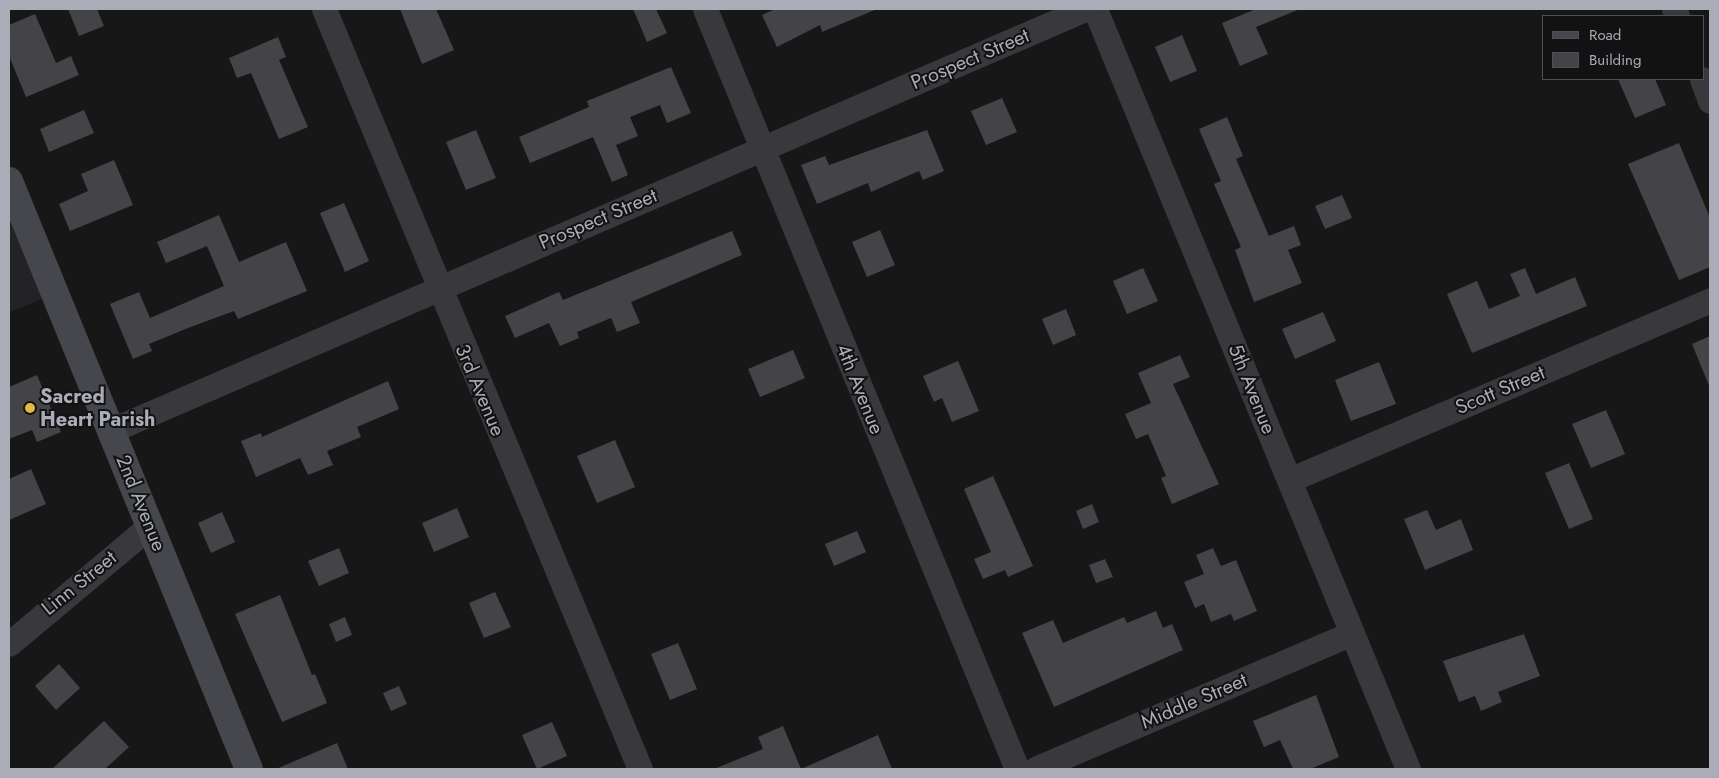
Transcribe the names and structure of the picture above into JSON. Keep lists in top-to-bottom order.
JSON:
{
  "streets": {
    "street": [
      "Prospect Street",
      "4th Avenue",
      "5th Avenue",
      "3rd Avenue",
      "Scott Street",
      "2nd Avenue",
      "Linn Street",
      "Middle Street"
    ]
  },
  "crossings": [
    ["Prospect Street", "4th Avenue"],
    ["Prospect Street", "3rd Avenue"],
    ["Prospect Street", "2nd Avenue"],
    ["5th Avenue", "Scott Street"],
    ["5th Avenue", "Middle Street"],
    ["2nd Avenue", "Linn Street"]
  ],
  "places": ["Sacred Heart Parish"],
  "legend": ["Road", "Building"]
}
